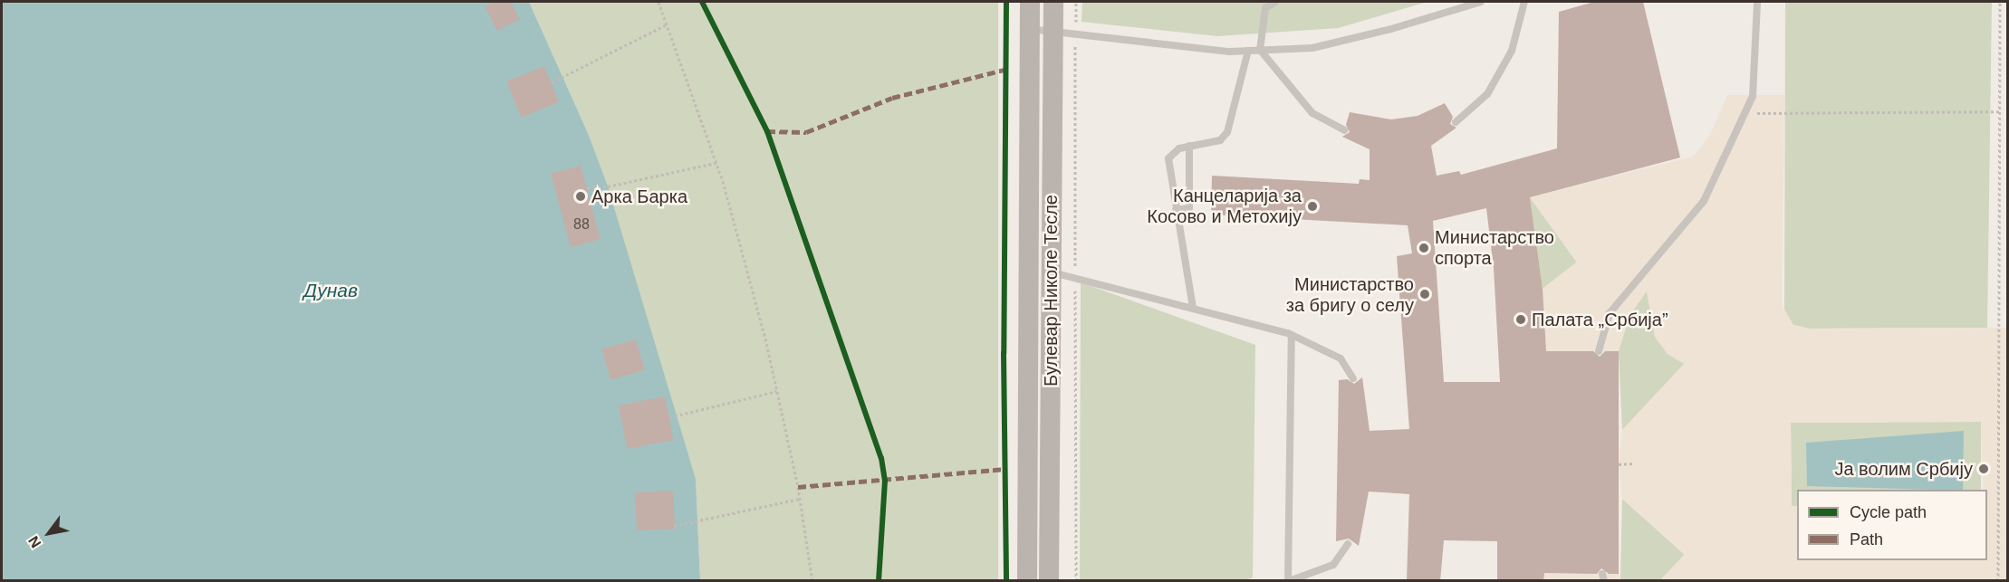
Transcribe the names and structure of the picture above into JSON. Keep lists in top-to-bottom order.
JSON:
{
  "streets": {
    "main road": ["Булевар Николе Тесле"]
  },
  "water": ["Дунав"],
  "places": [
    "Арка Барка",
    "Канцеларија за Косово и Метохију",
    "Министарство спорта",
    "Министарство за бригу о селу",
    "Палата „Србија”",
    "Ја волим Србију"
  ],
  "house_numbers": ["88"],
  "legend": ["Cycle path", "Path"],
  "north": "bottom left"
}
